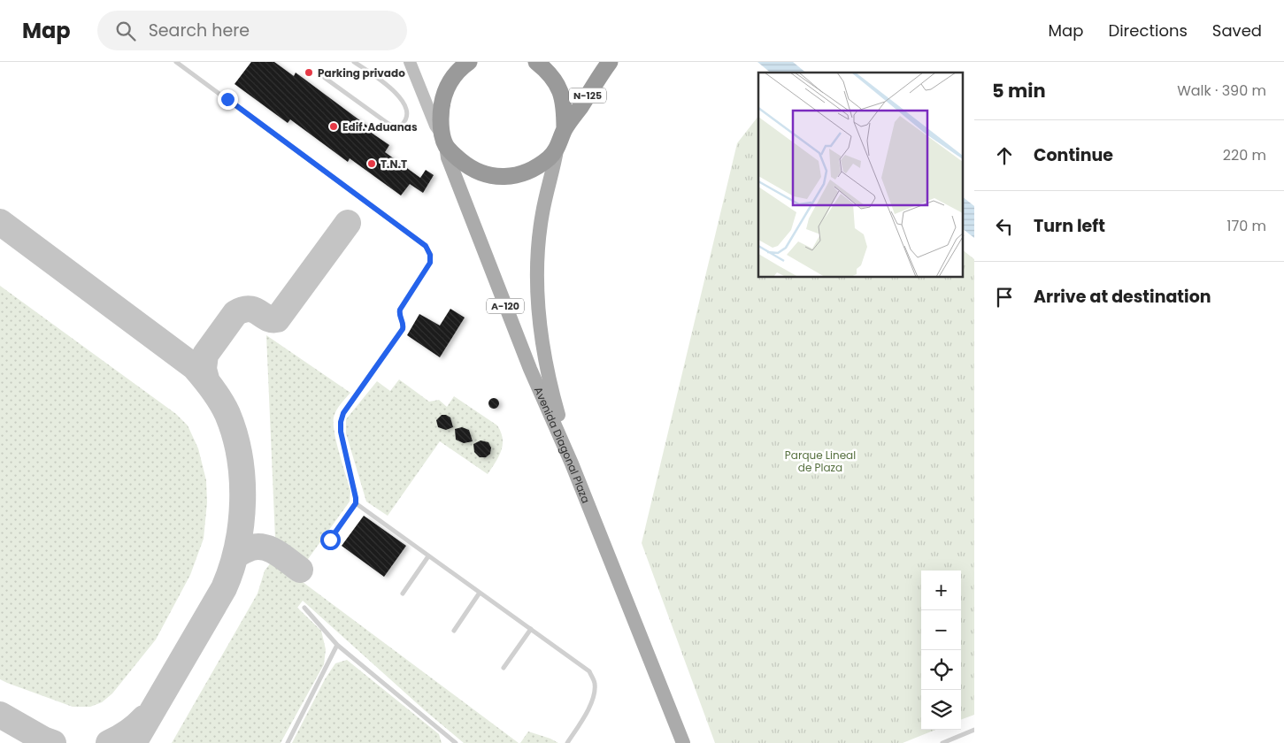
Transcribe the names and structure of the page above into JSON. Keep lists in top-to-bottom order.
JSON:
{
  "streets": {
    "highway": ["N-125"],
    "main road": ["A-120", "Avenida Diagonal Plaza"]
  },
  "crossings": [
    ["A-120", "Avenida Diagonal Plaza"]
  ],
  "parks": ["Parque Lineal de Plaza"],
  "places": ["Parking privado", "Edif. Aduanas", "T.N.T"],
  "page": {
    "header": "Map",
    "search": "Search here",
    "nav": ["Map", "Directions", "Saved"],
    "heading": ["5 min", "Walk · 390 m"],
    "list": [
      ["Continue", "220 m"],
      ["Turn left", "170 m"],
      "Arrive at destination"
    ],
    "map_buttons": ["+", "−"]
  }
}
